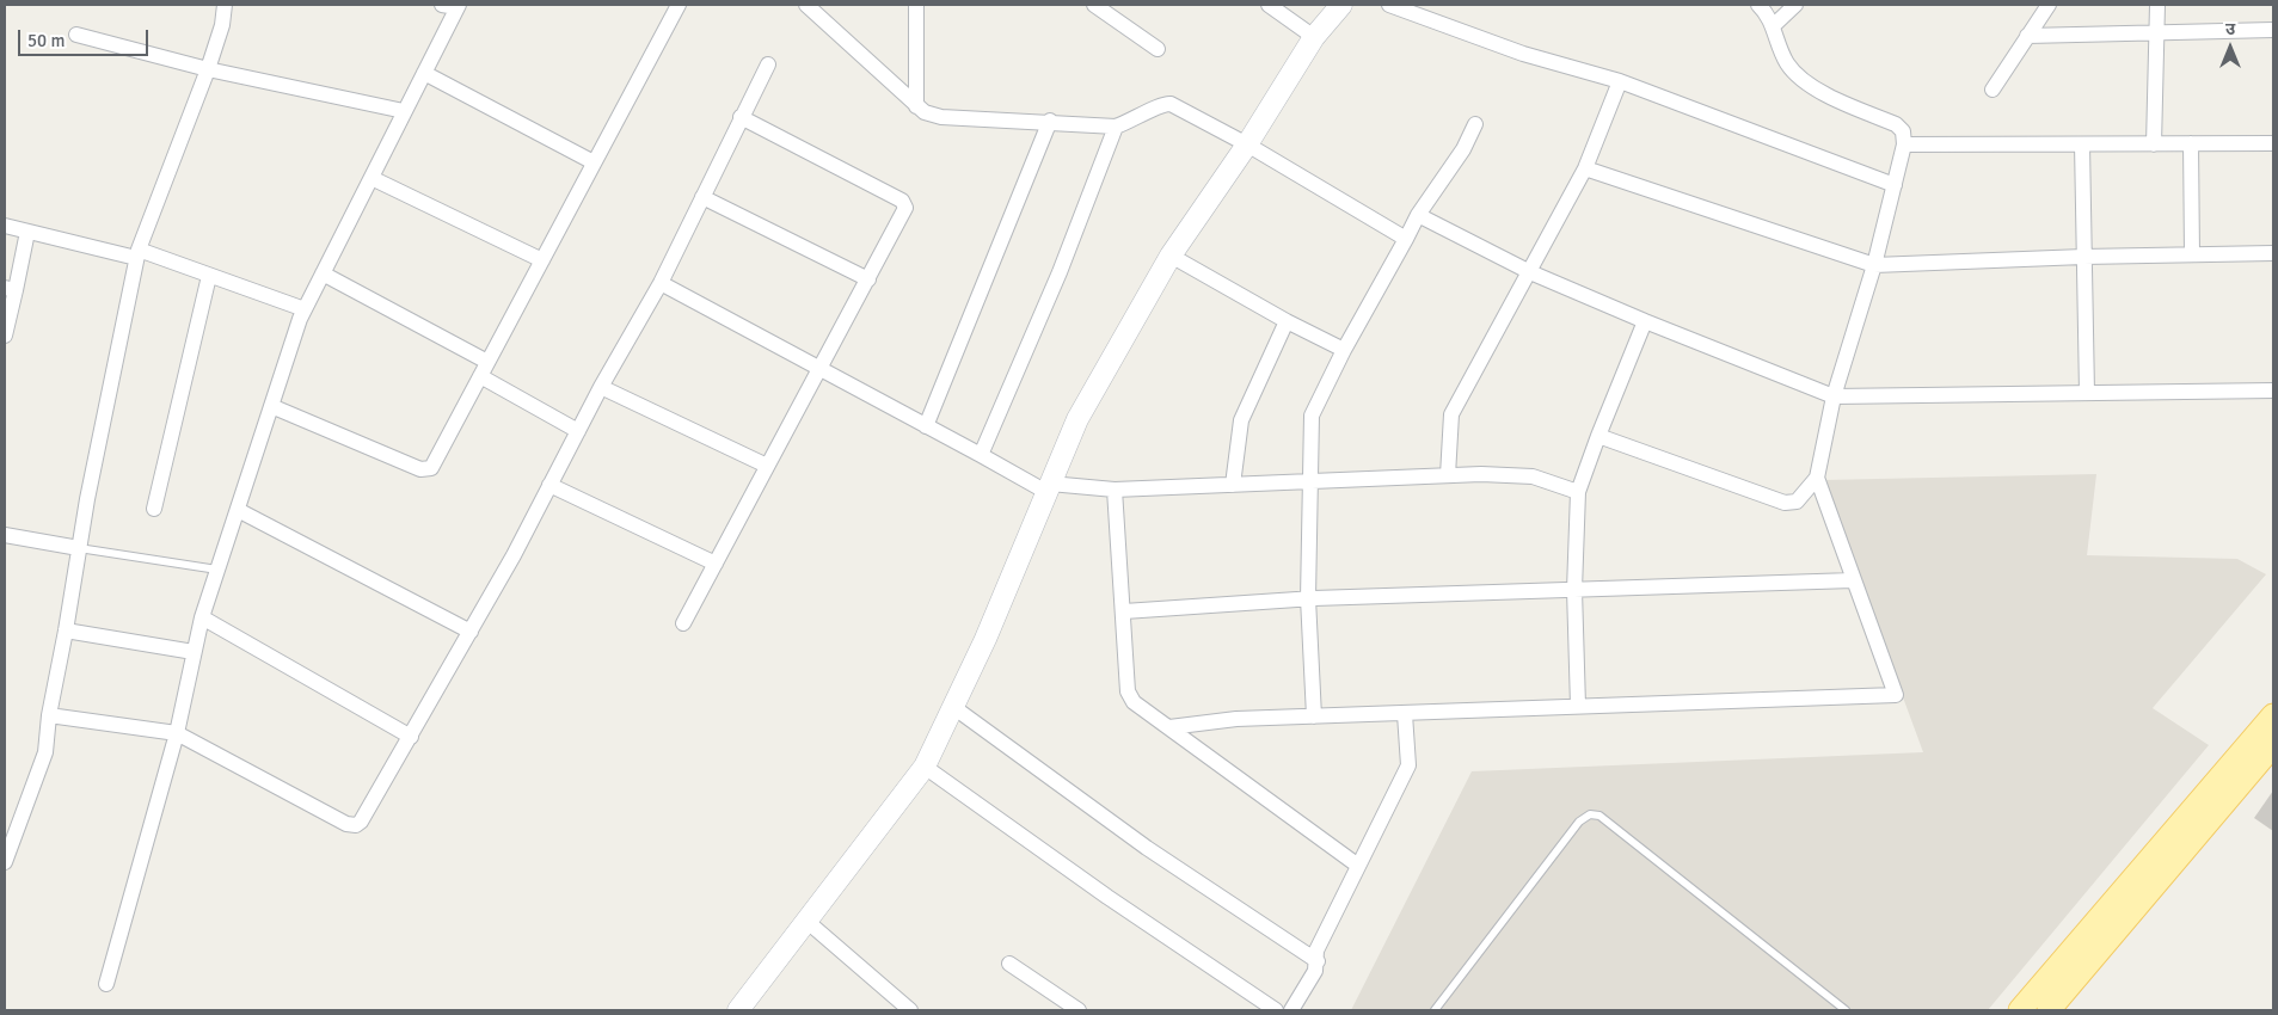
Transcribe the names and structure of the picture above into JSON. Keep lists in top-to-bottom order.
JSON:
{
  "scale_bar": "50 m",
  "north": "top"
}
